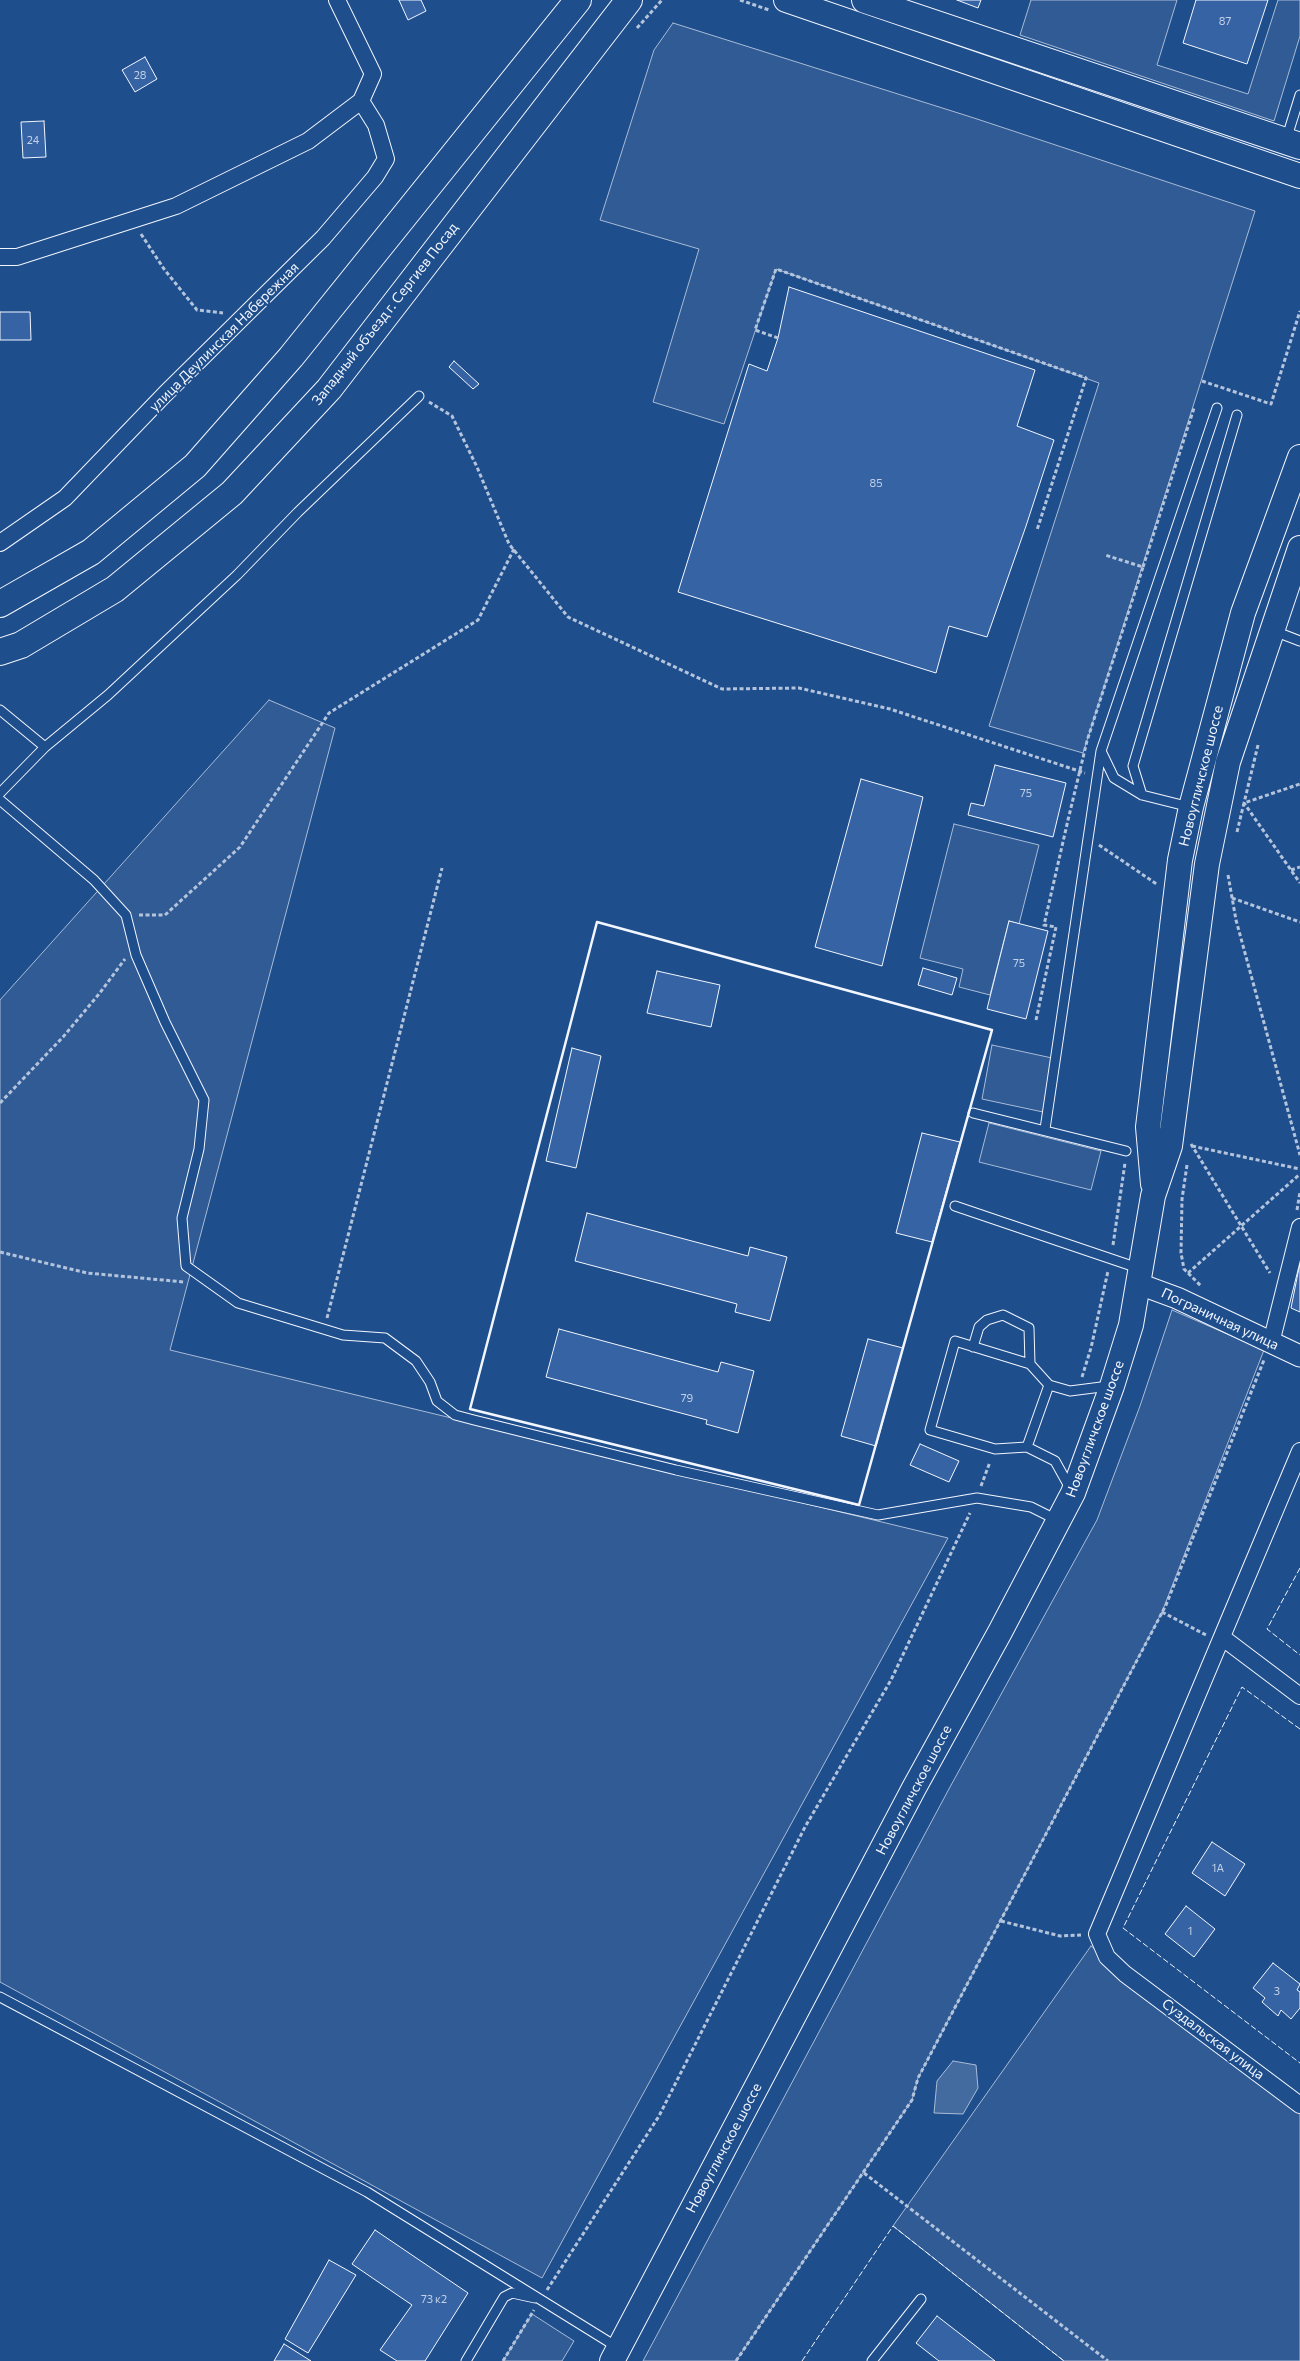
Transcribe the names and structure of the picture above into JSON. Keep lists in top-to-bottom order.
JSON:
{
  "streets": {
    "main road": ["Западный объезд г. Сергиев Посад", "Новоугличское шоссе"],
    "street": ["улица Деулинская Набережная", "Пограничная улица", "Суздальская улица"]
  },
  "crossings": [
    ["Новоугличское шоссе", "Пограничная улица"]
  ],
  "house_numbers": [
    "87",
    "28",
    "24",
    "85",
    "75",
    "75",
    "79",
    "1А",
    "1",
    "3",
    "73 к2"
  ]
}
